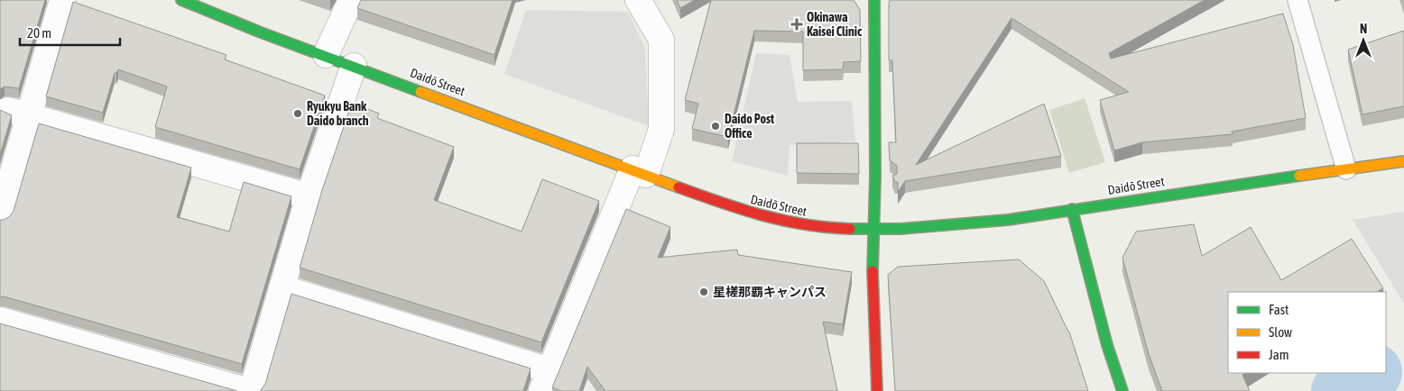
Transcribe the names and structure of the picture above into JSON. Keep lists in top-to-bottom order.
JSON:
{
  "streets": {
    "main road": ["Daidō Street"]
  },
  "places": {
    "health": ["Okinawa Kaisei Clinic"],
    "other": ["Ryukyu Bank Daido branch", "Daido Post Office", "星槎那覇キャンパス"]
  },
  "legend": ["Fast", "Slow", "Jam"],
  "scale_bar": "20 m",
  "north": "top"
}
